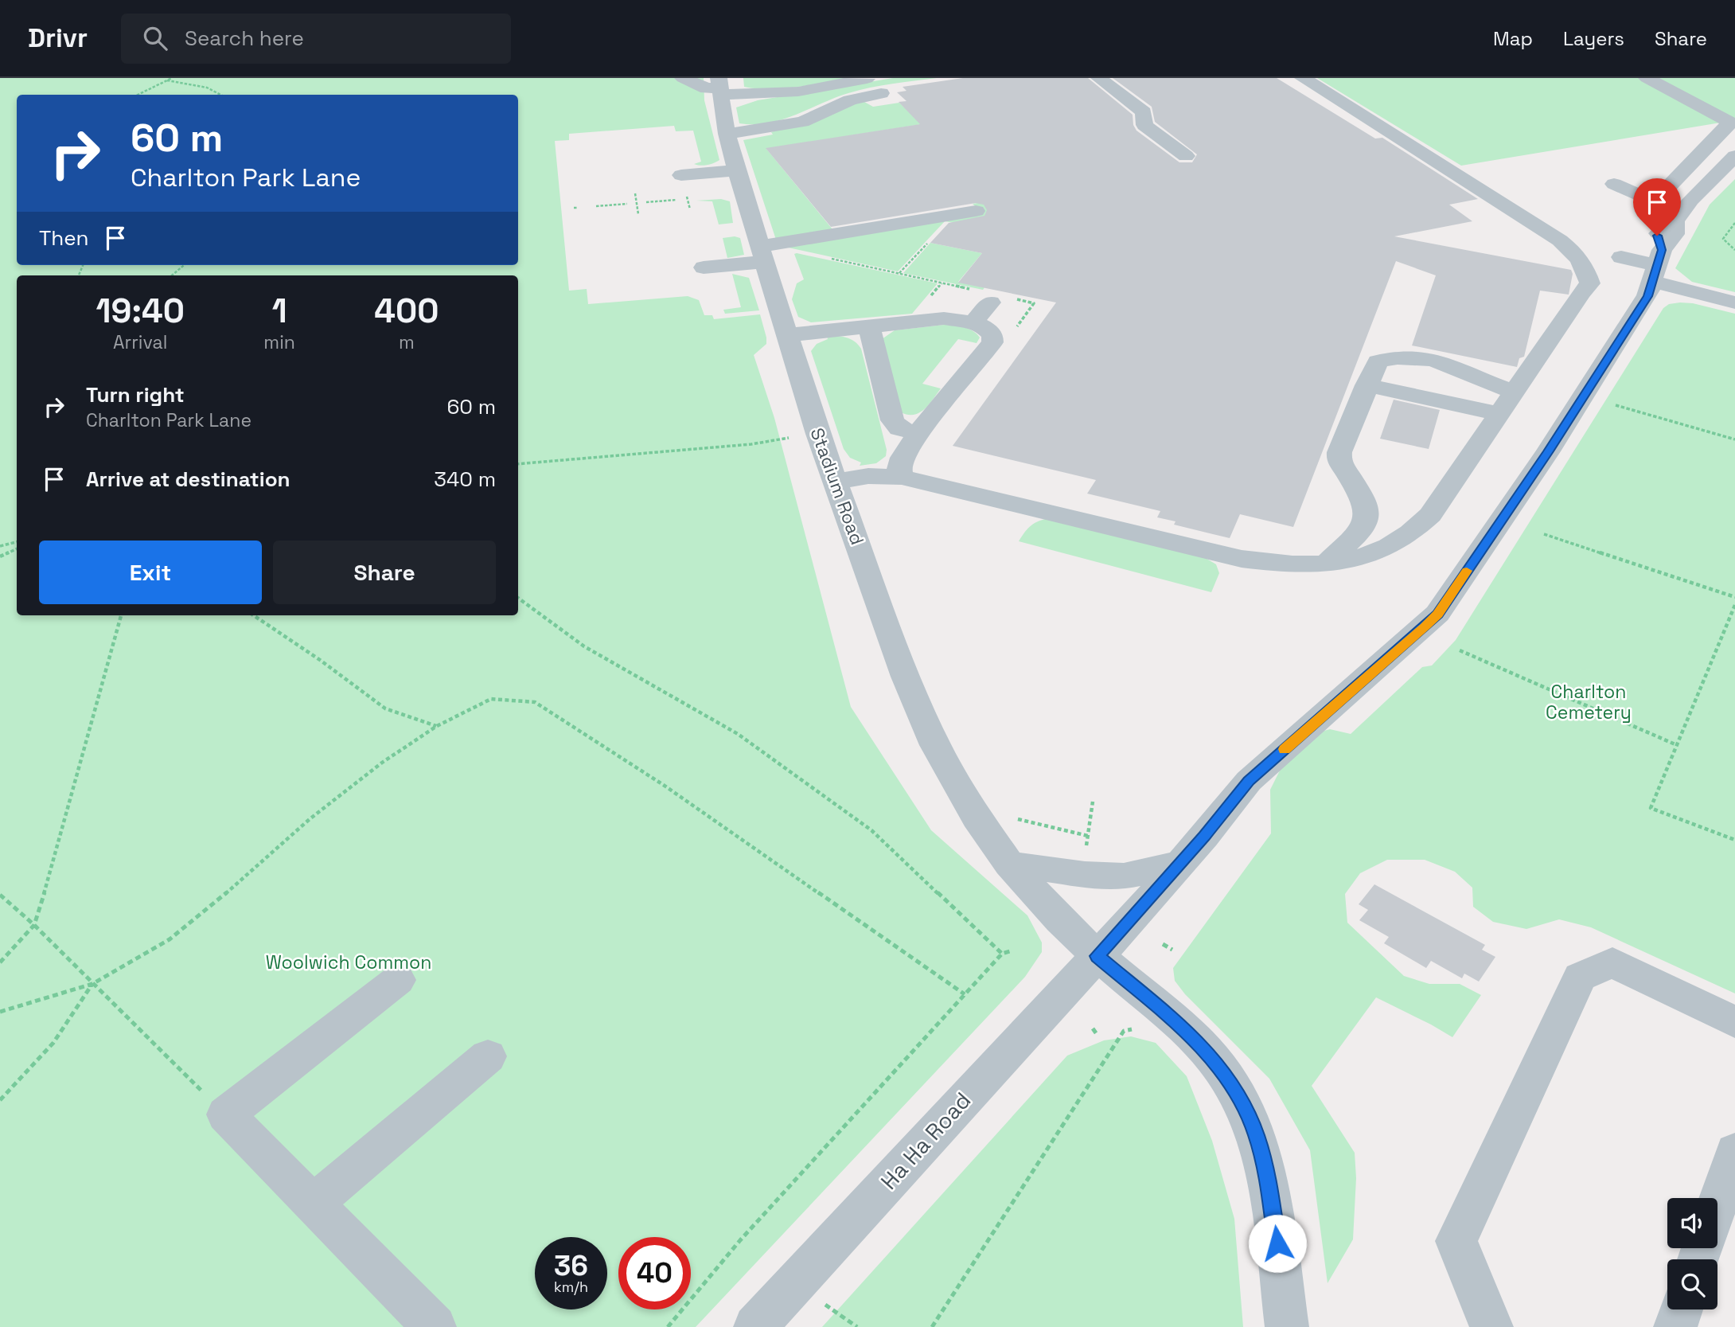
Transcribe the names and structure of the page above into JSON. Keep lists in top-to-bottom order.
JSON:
{
  "streets": {
    "street": ["Stadium Road", "Ha Ha Road"]
  },
  "crossings": [
    ["Stadium Road", "Ha Ha Road"]
  ],
  "parks": ["Charlton Cemetery", "Woolwich Common"],
  "page": {
    "header": "Drivr",
    "search": "Search here",
    "nav": ["Map", "Layers", "Share"],
    "turn": ["60 m", "Charlton Park Lane"],
    "then": "Then",
    "eta": [
      "19:40",
      "Arrival",
      "1",
      "min",
      "400",
      "m"
    ],
    "list": [
      {
        "name": "Turn right",
        "note": "Charlton Park Lane",
        "value": "60 m"
      },
      {
        "name": "Arrive at destination",
        "value": "340 m"
      }
    ],
    "buttons": ["Exit", "Share"],
    "speed": "36 km/h",
    "limit": "40"
  }
}
